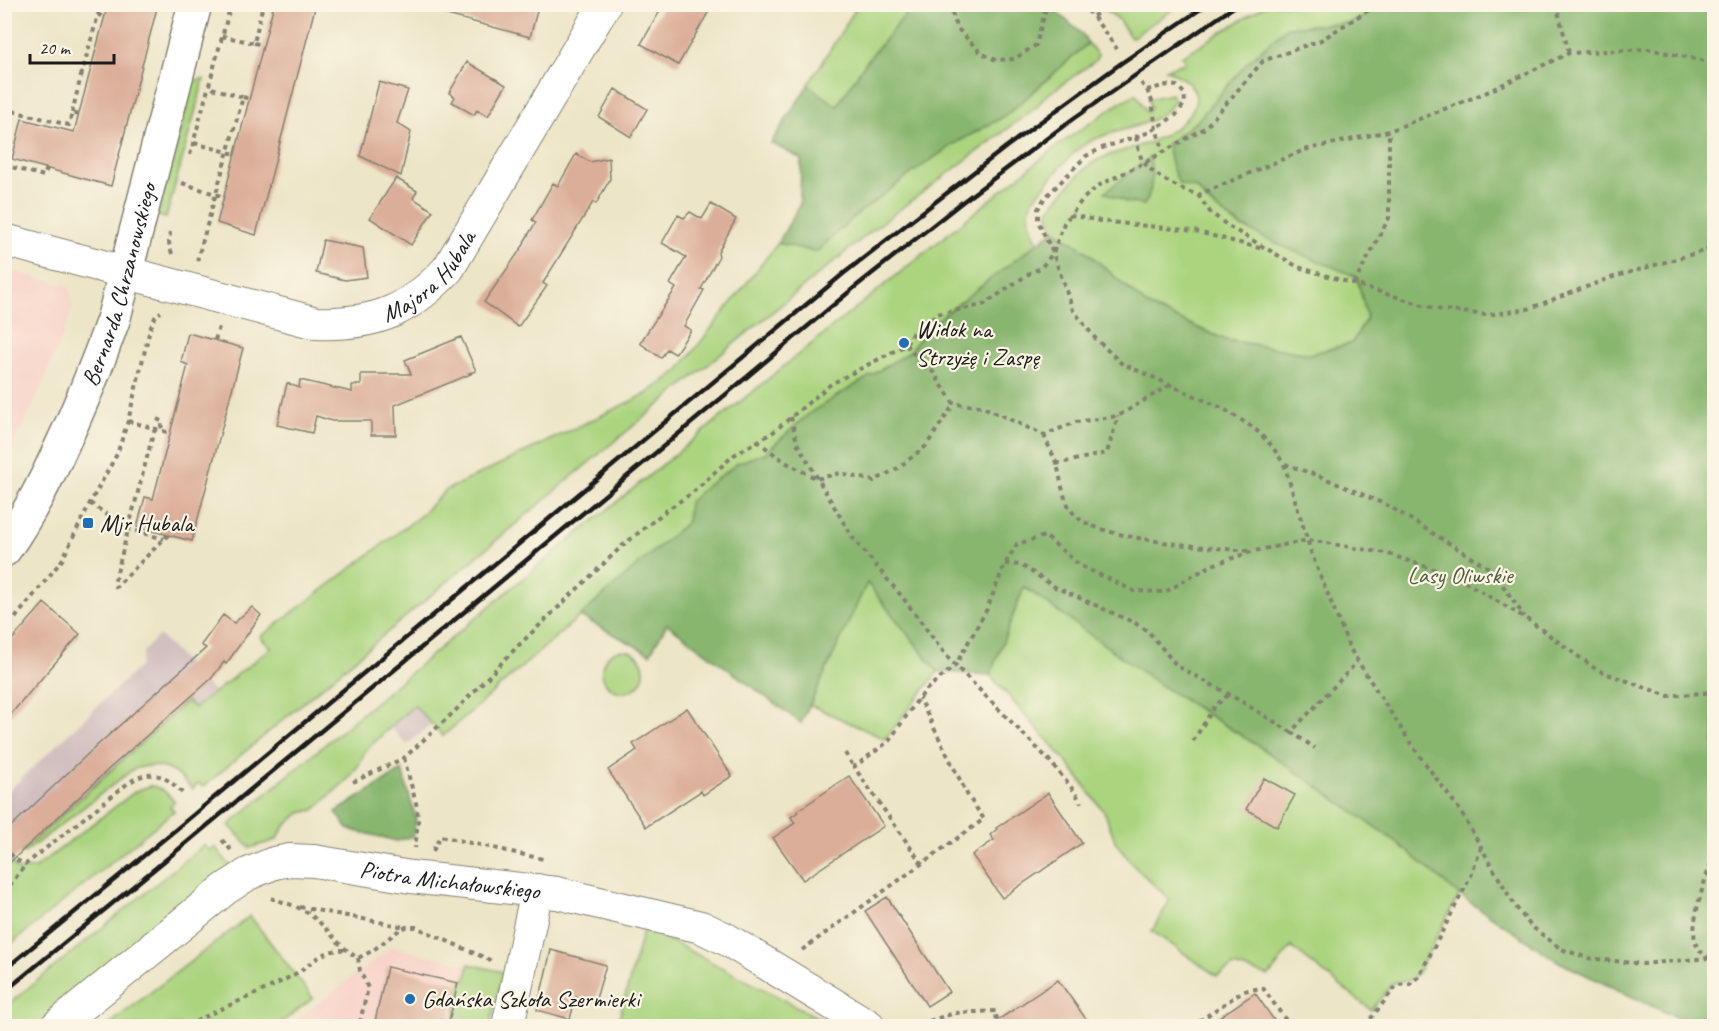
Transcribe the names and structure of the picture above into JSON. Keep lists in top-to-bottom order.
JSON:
{
  "streets": {
    "street": ["Majora Hubala", "Bernarda Chrzanowskiego", "Piotra Michałowskiego"]
  },
  "crossings": [
    ["Majora Hubala", "Bernarda Chrzanowskiego"]
  ],
  "parks": ["Lasy Oliwskie"],
  "places": {
    "other": ["Widok na Strzyżę i Zaspę", "Gdańska Szkoła Szermierki"],
    "transit": ["Mjr Hubala"]
  },
  "scale_bar": "20 m"
}
